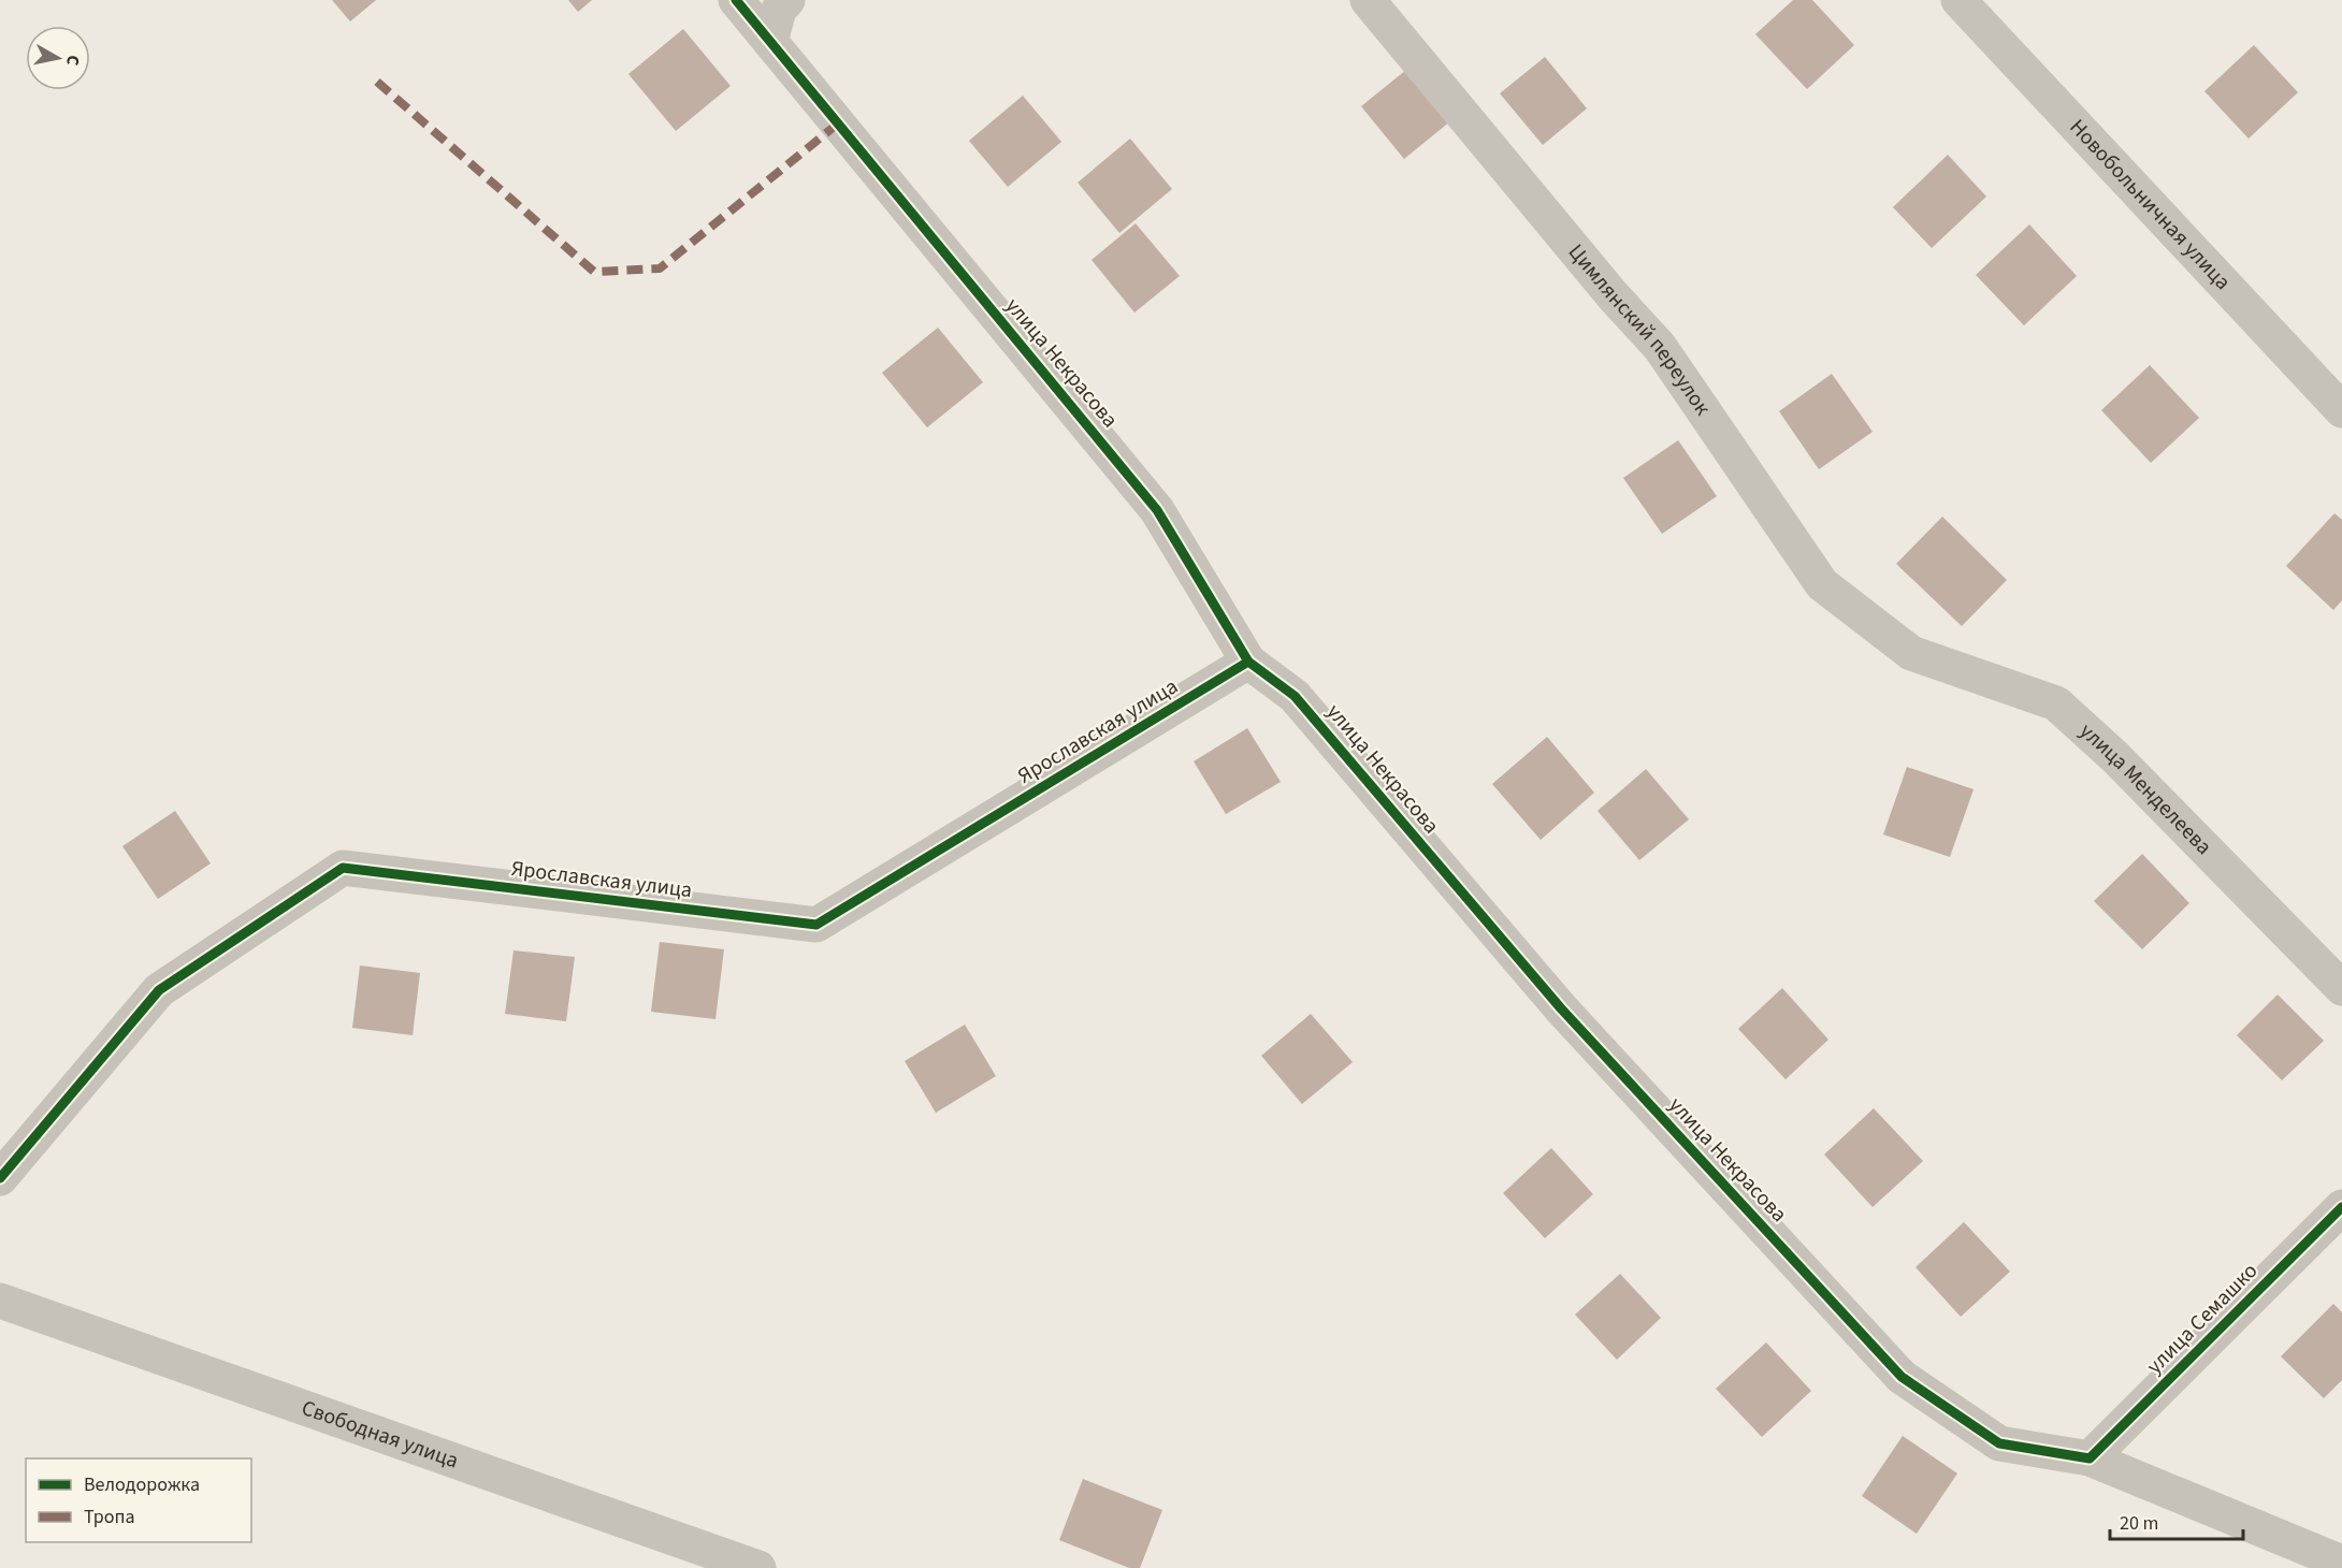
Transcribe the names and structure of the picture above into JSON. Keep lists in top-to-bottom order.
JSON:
{
  "streets": {
    "street": [
      "Новобольничная улица",
      "Цимлянский переулок",
      "улица Некрасова",
      "Ярославская улица",
      "улица Менделеева",
      "улица Семашко",
      "Свободная улица"
    ]
  },
  "crossings": [
    ["Цимлянский переулок", "улица Менделеева"],
    ["улица Некрасова", "Ярославская улица"],
    ["улица Некрасова", "улица Семашко"]
  ],
  "legend": ["Велодорожка", "Тропа"],
  "scale_bar": "20 m",
  "north": "right"
}
